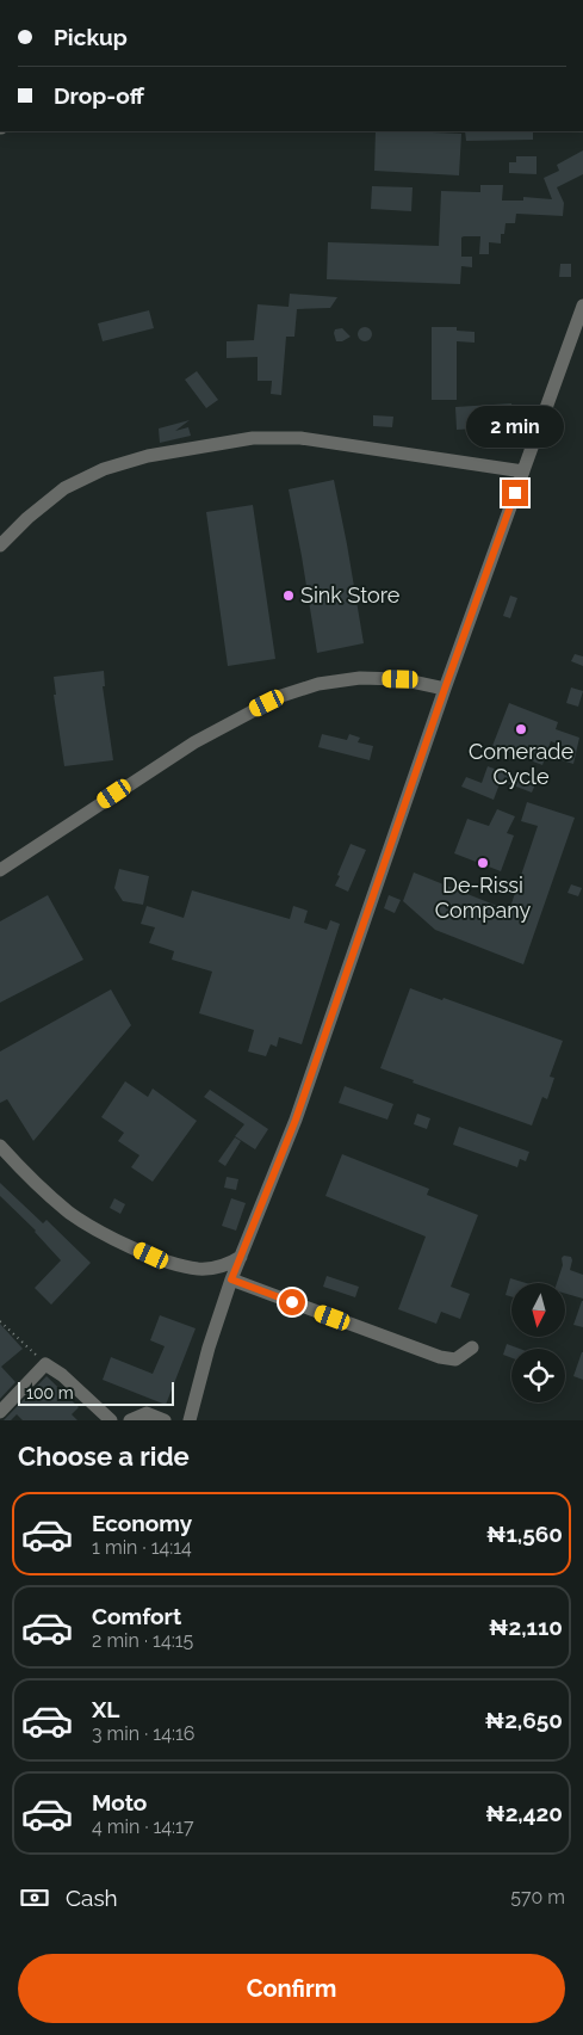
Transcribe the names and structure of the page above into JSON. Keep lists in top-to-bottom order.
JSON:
{
  "places": ["Sink Store", "Comerade Cycle", "De-Rissi Company"],
  "scale_bar": "100 m",
  "north": "bottom",
  "page": {
    "banner": ["Pickup", "Drop-off"],
    "bubble": "2 min",
    "scale": "100 m",
    "heading": "Choose a ride",
    "list": [
      {
        "name": "Economy",
        "note": "1 min · 14:14",
        "value": "₦1,560"
      },
      {
        "name": "Comfort",
        "note": "2 min · 14:15",
        "value": "₦2,110"
      },
      {
        "name": "XL",
        "note": "3 min · 14:16",
        "value": "₦2,650"
      },
      {
        "name": "Moto",
        "note": "4 min · 14:17",
        "value": "₦2,420"
      }
    ],
    "pay": ["Cash", "570 m"],
    "buttons": "Confirm"
  }
}
